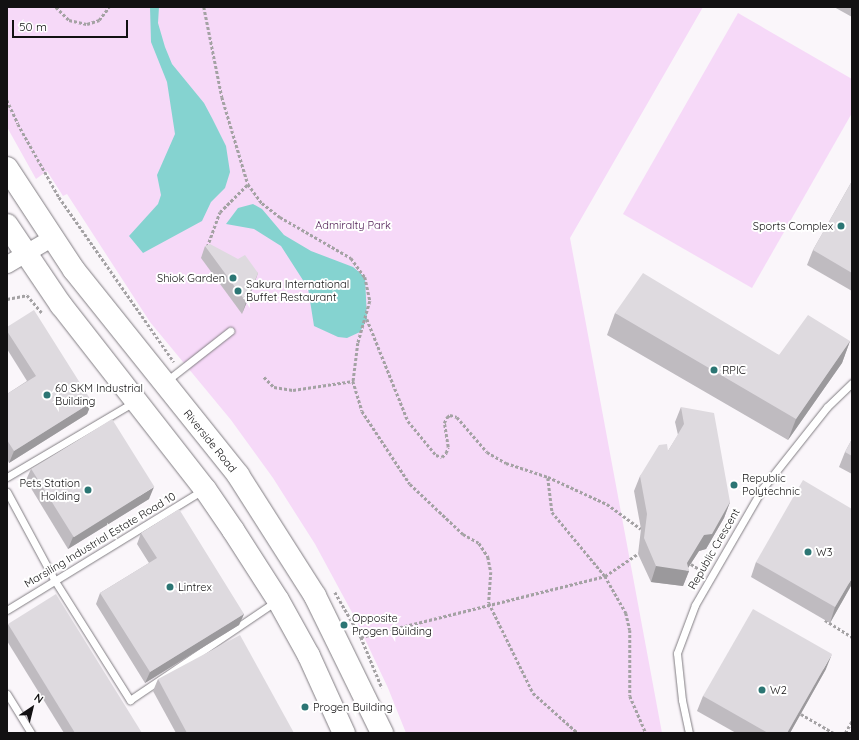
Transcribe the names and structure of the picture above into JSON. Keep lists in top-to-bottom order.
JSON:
{
  "streets": {
    "main road": ["Riverside Road"],
    "lane": ["Marsiling Industrial Estate Road 10", "Republic Crescent"]
  },
  "parks": ["Admiralty Park"],
  "places": [
    "Sports Complex",
    "Shiok Garden",
    "Sakura International Buffet Restaurant",
    "RPIC",
    "60 SKM Industrial Building",
    "Republic Polytechnic",
    "Pets Station Holding",
    "W3",
    "Lintrex",
    "Opposite Progen Building",
    "W2",
    "Progen Building"
  ],
  "scale_bar": "50 m",
  "north": "top right"
}
